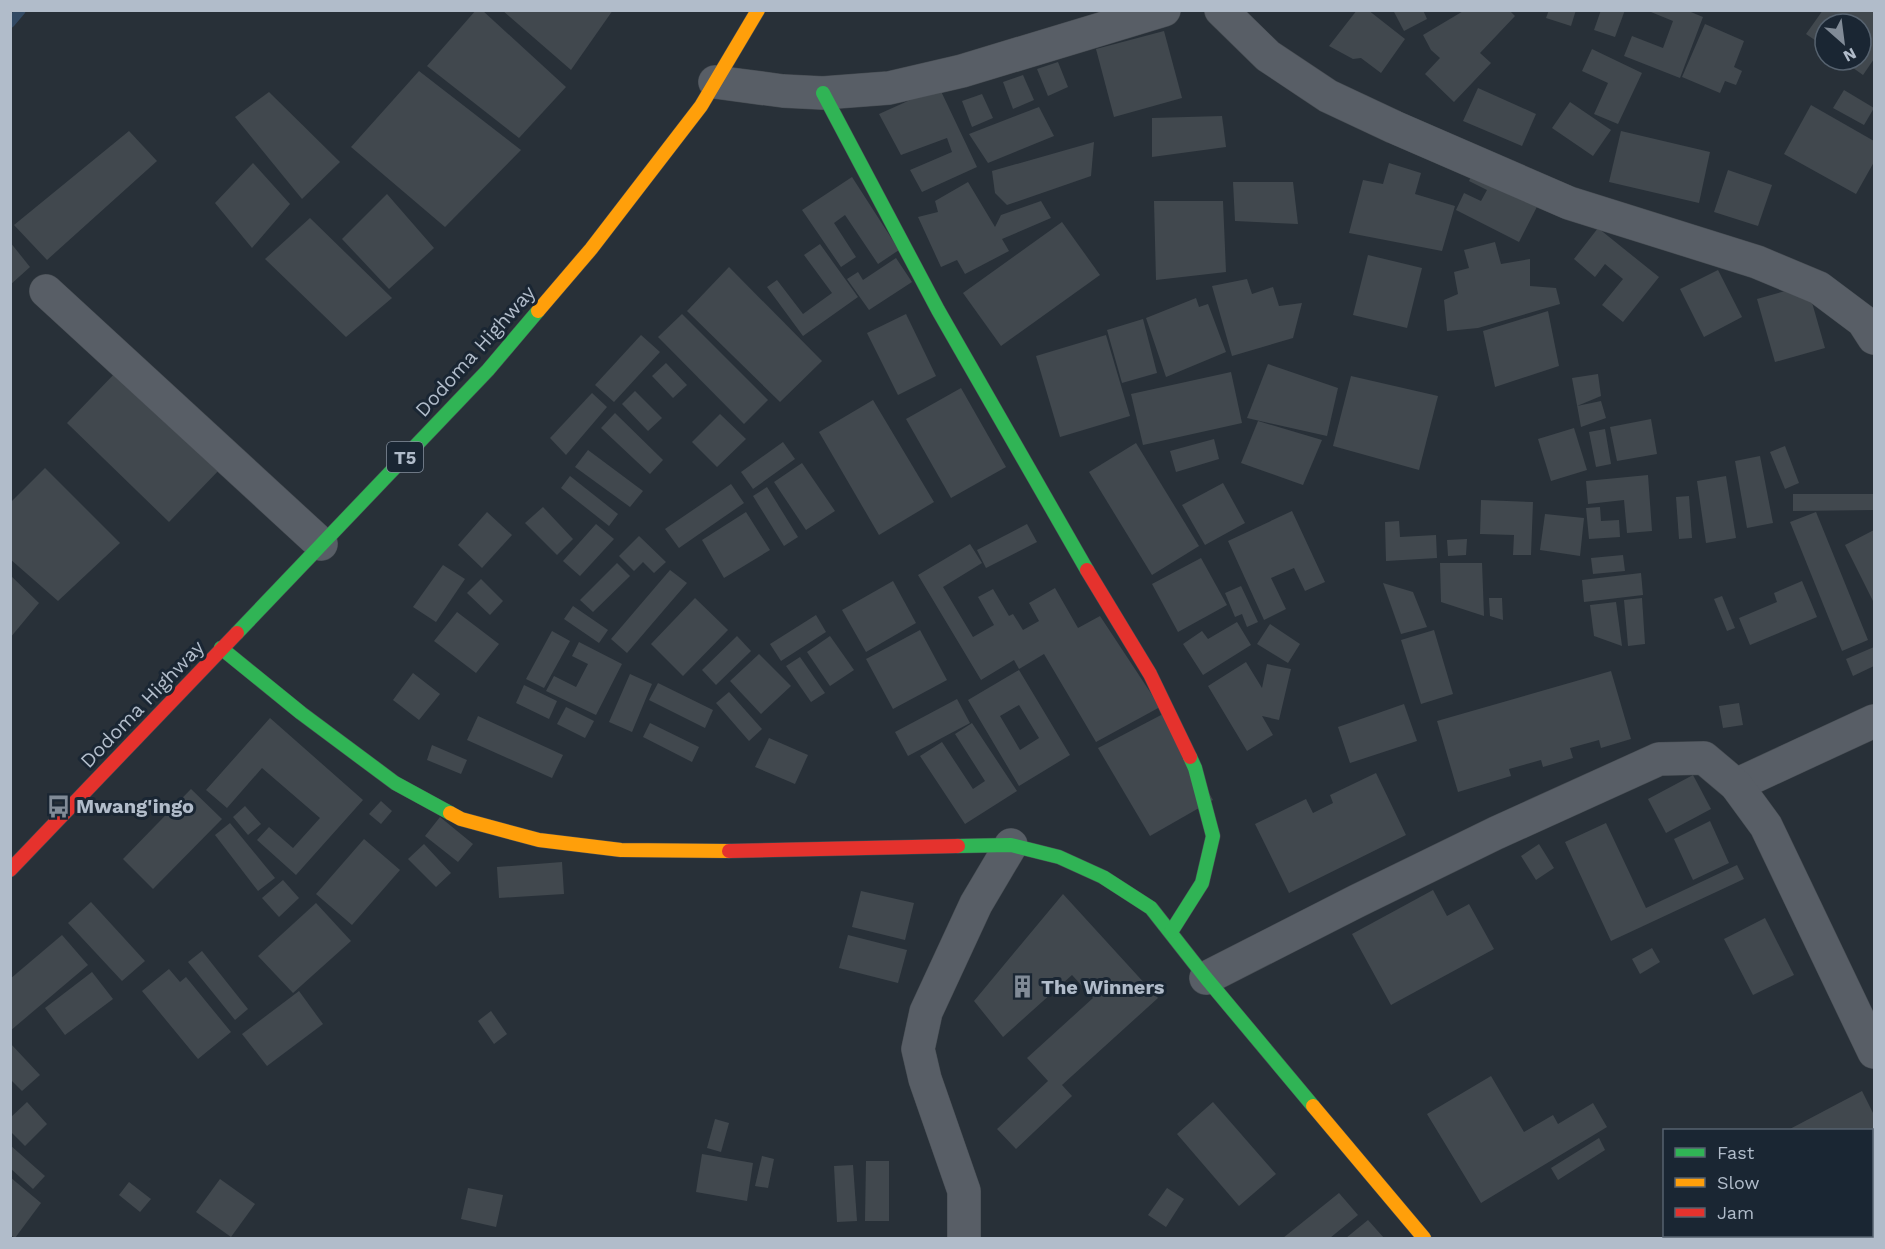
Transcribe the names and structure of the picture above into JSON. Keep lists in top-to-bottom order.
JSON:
{
  "streets": {
    "main road": ["Dodoma Highway", "T5"]
  },
  "places": {
    "bus stop": ["Mwang'ingo"],
    "building": ["The Winners"]
  },
  "legend": ["Fast", "Slow", "Jam"],
  "north": "bottom right"
}
